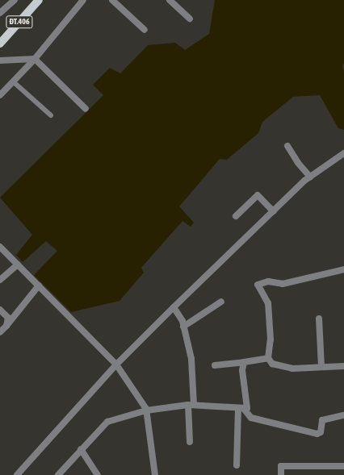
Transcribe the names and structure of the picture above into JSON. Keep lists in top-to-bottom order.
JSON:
{
  "streets": {
    "main road": ["ĐT.406"]
  }
}
